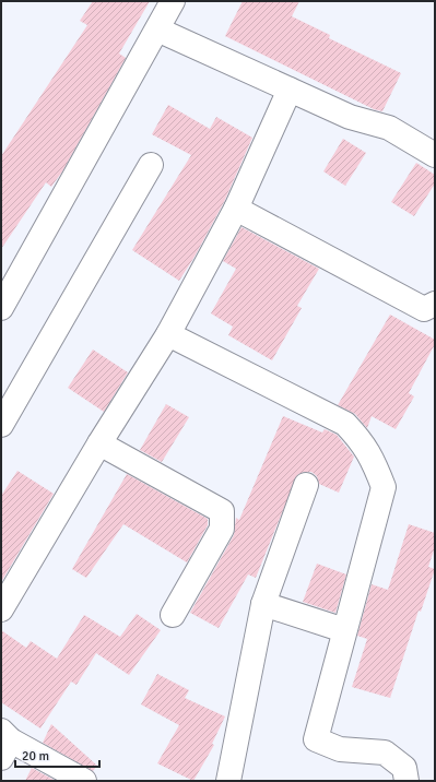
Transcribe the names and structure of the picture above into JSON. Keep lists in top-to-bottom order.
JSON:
{
  "scale_bar": "20 m"
}
